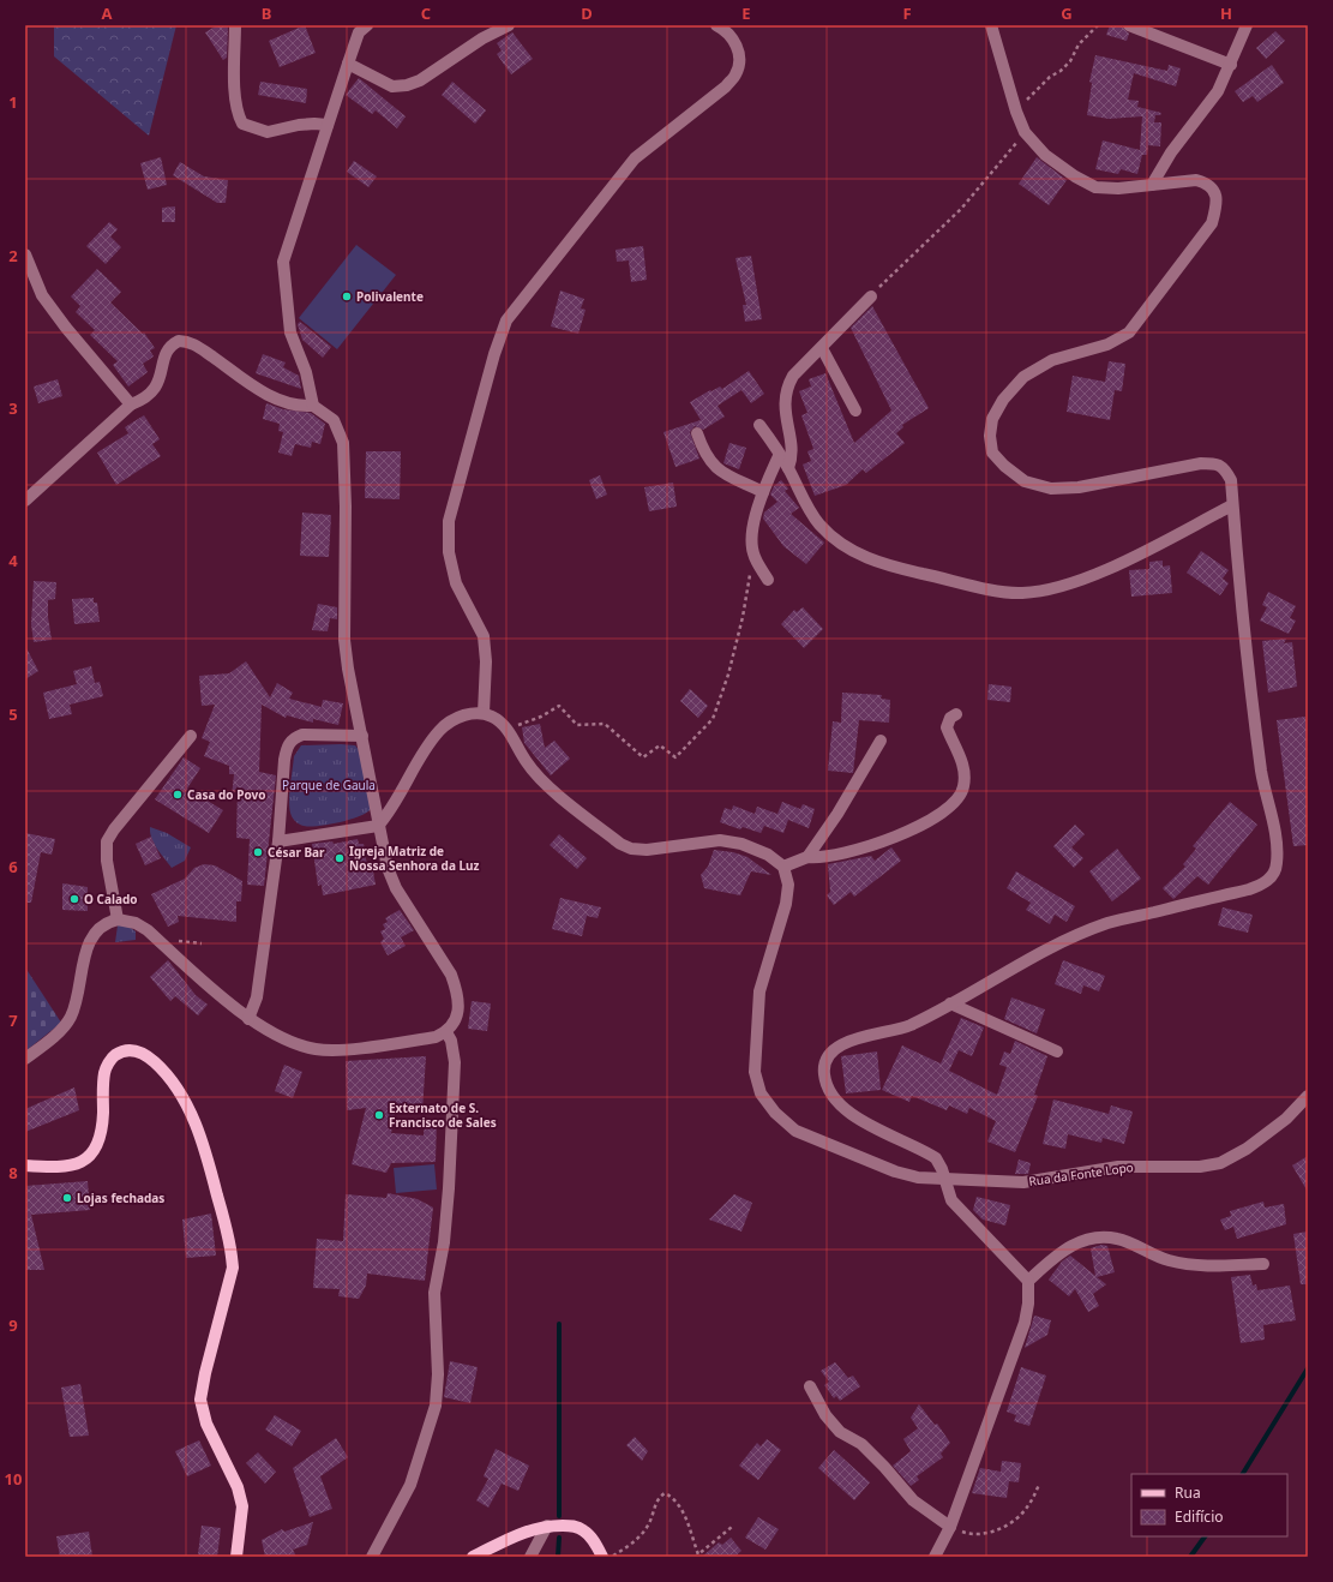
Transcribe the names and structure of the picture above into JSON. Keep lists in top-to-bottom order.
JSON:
{
  "streets": {
    "street": ["Rua da Fonte Lopo"]
  },
  "parks": ["Parque de Gaula"],
  "places": [
    "Polivalente",
    "Casa do Povo",
    "César Bar",
    "Igreja Matriz de Nossa Senhora da Luz",
    "O Calado",
    "Externato de S. Francisco de Sales",
    "Lojas fechadas"
  ],
  "legend": ["Rua", "Edifício"],
  "grid": {
    "columns": [
      "A",
      "B",
      "C",
      "D",
      "E",
      "F",
      "G",
      "H"
    ],
    "rows": [
      "1",
      "2",
      "3",
      "4",
      "5",
      "6",
      "7",
      "8",
      "9",
      "10"
    ]
  }
}
